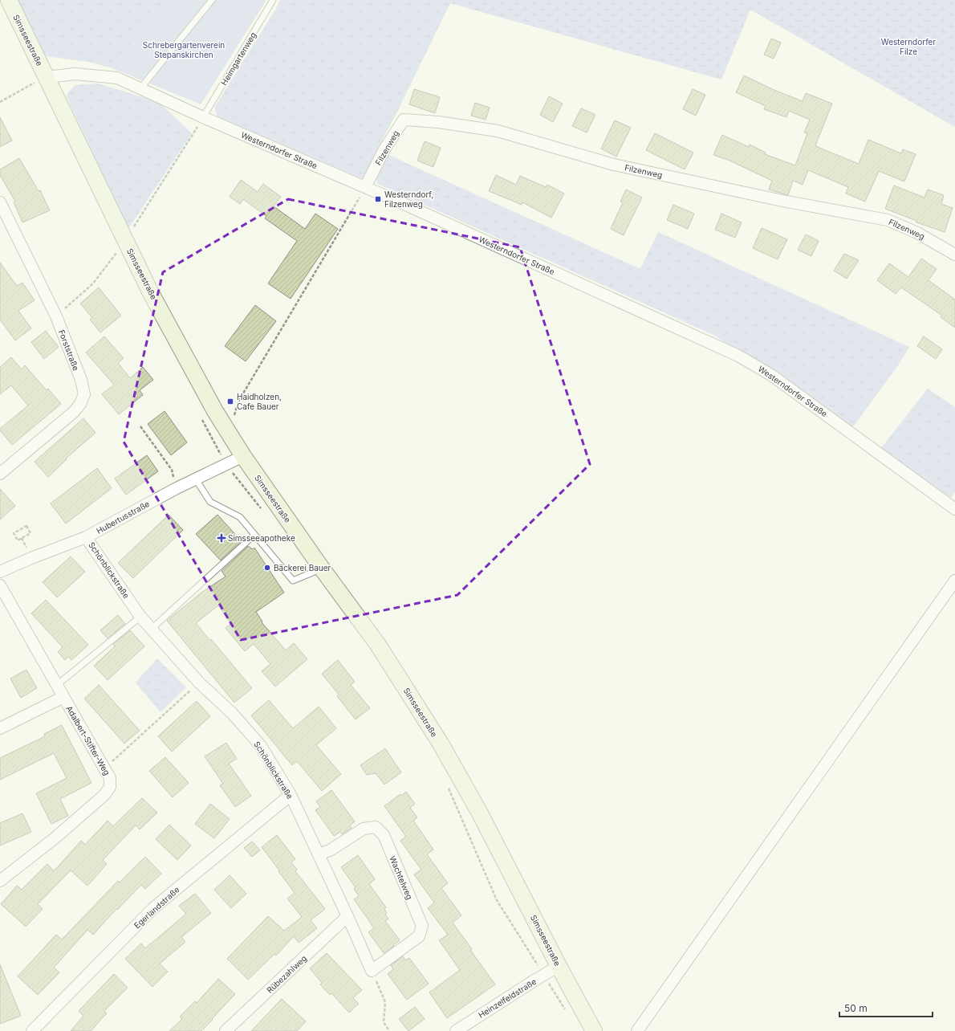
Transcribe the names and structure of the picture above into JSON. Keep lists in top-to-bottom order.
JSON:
{
  "streets": {
    "main road": ["Simsseestraße"],
    "street": [
      "Filzenweg",
      "Westerndorfer Straße",
      "Forststraße",
      "Hubertusstraße",
      "Schönblickstraße",
      "Adalbert-Stifter-Weg",
      "Wachtelweg",
      "Egerlandstraße",
      "Rübezahlweg",
      "Heinzelfeldstraße"
    ],
    "lane": ["Heimgartenweg"]
  },
  "crossings": [
    ["Simsseestraße", "Westerndorfer Straße"],
    ["Simsseestraße", "Hubertusstraße"],
    ["Simsseestraße", "Heinzelfeldstraße"],
    ["Heimgartenweg", "Westerndorfer Straße"],
    ["Filzenweg", "Westerndorfer Straße"],
    ["Hubertusstraße", "Schönblickstraße"],
    ["Schönblickstraße", "Wachtelweg"],
    ["Schönblickstraße", "Egerlandstraße"],
    ["Schönblickstraße", "Rübezahlweg"]
  ],
  "parks": ["Westerndorfer Filze", "Schrebergartenverein Stepanskirchen"],
  "places": {
    "transit": ["Westerndorf, Filzenweg", "Haidholzen, Cafe Bauer"],
    "health": ["Simsseeapotheke"],
    "other": ["Bäckerei Bauer"]
  },
  "scale_bar": "50 m"
}
